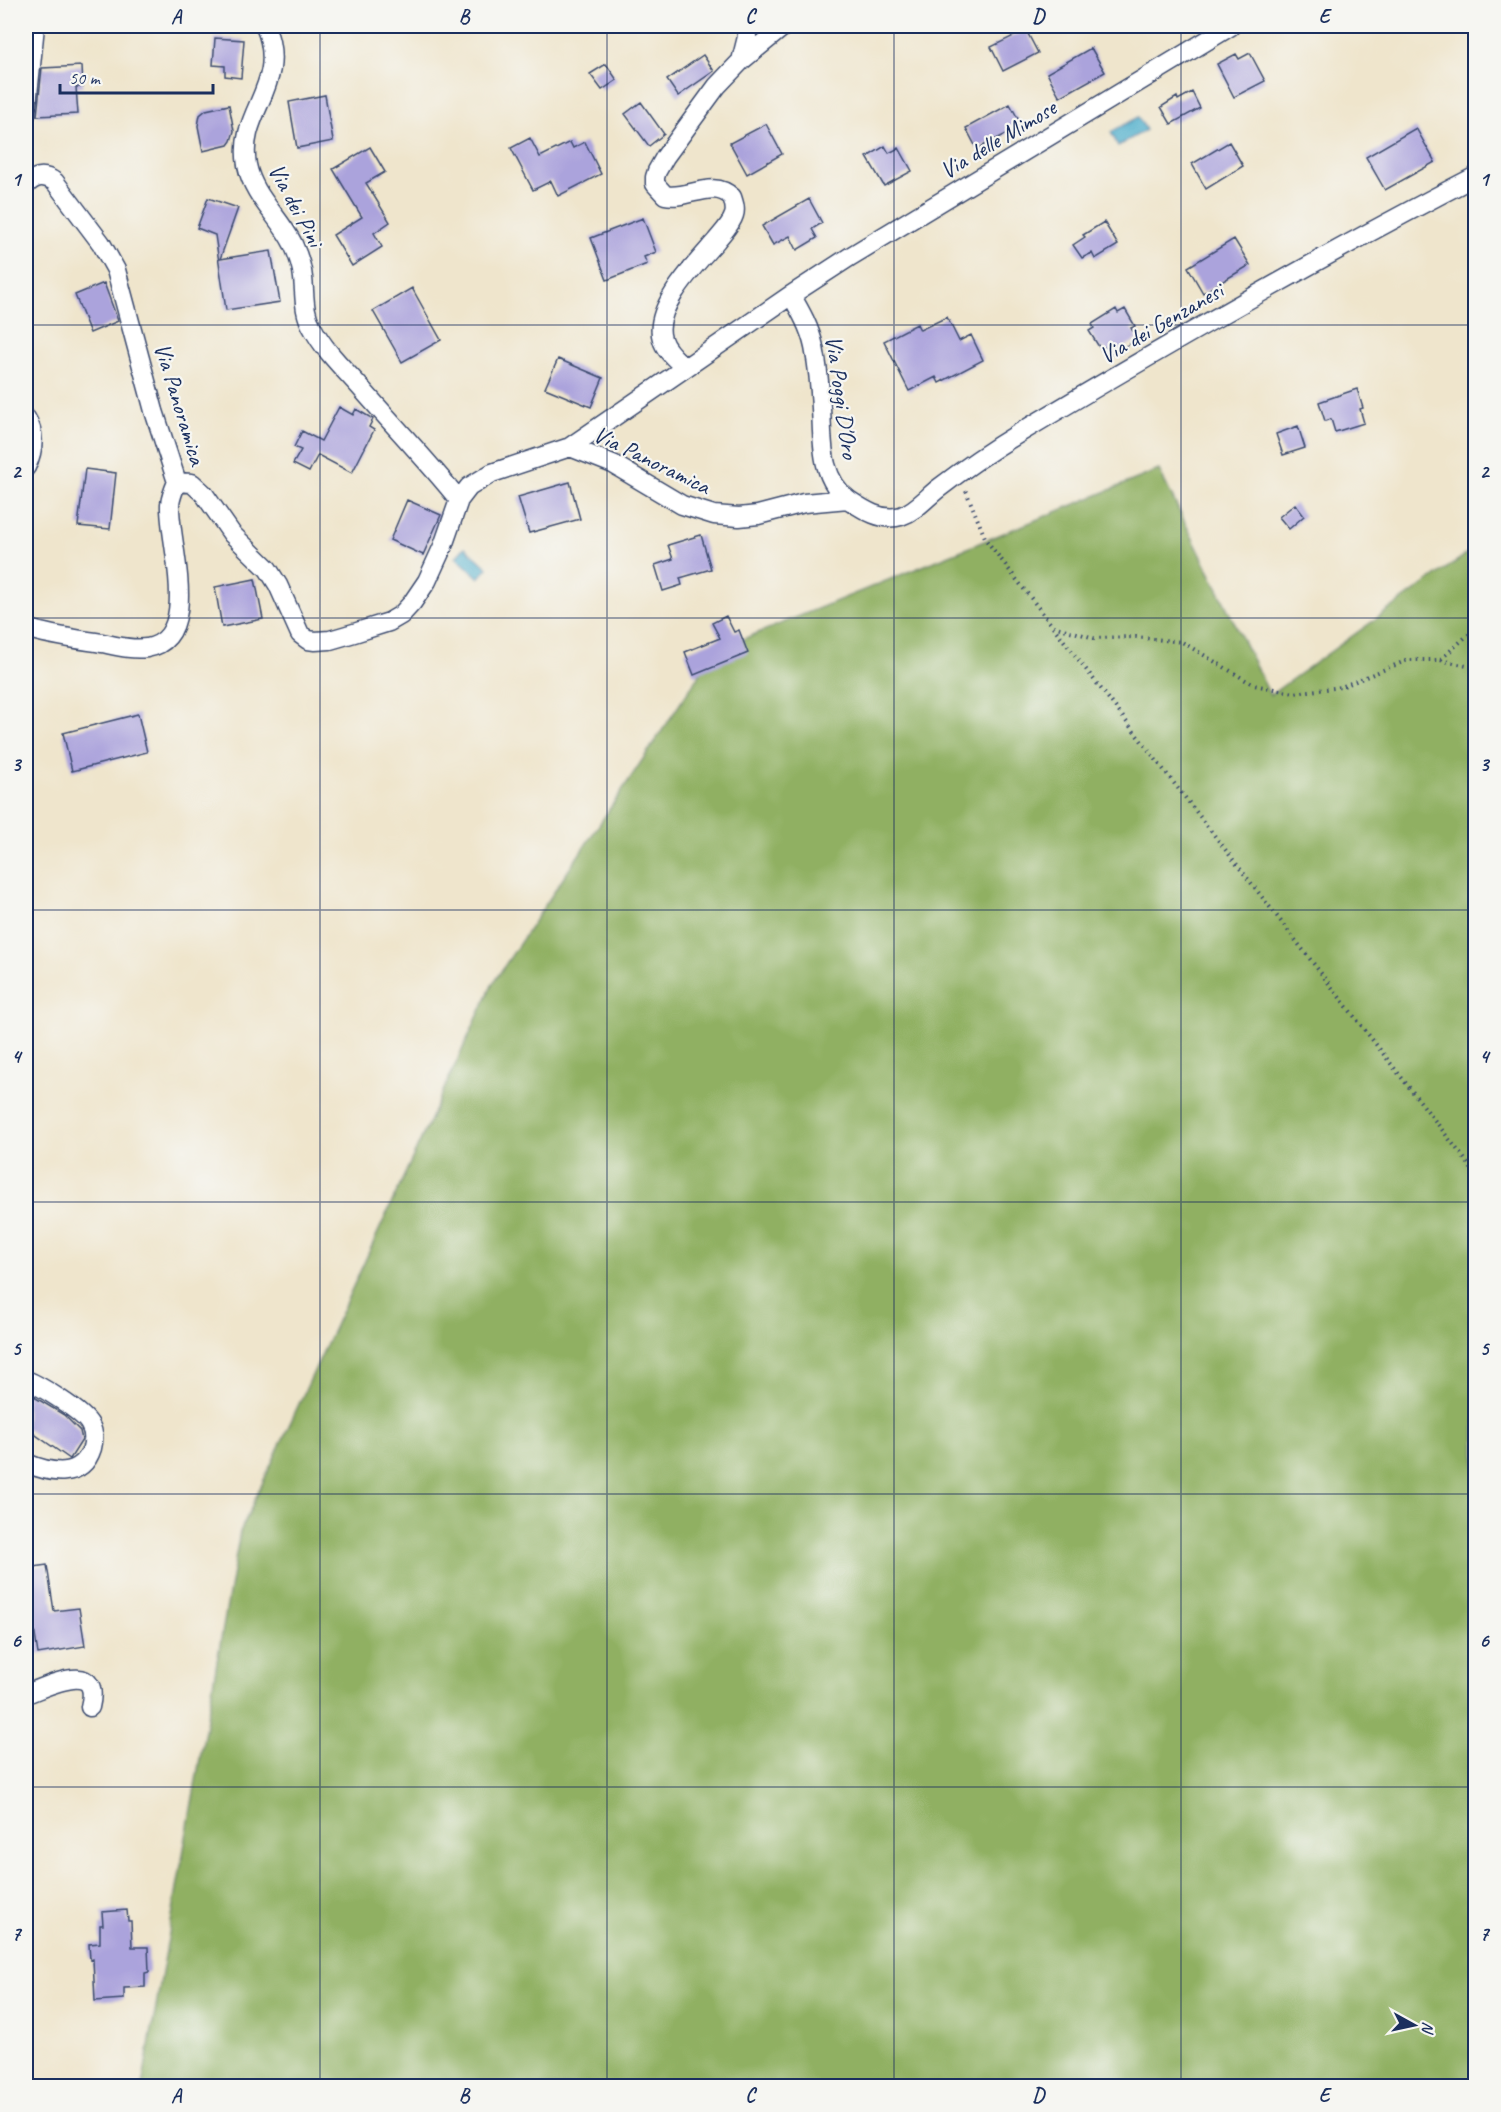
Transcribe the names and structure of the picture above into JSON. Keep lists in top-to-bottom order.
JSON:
{
  "streets": {
    "street": [
      "Via delle Mimose",
      "Via dei Pini",
      "Via dei Genzanesi",
      "Via Poggi D'Oro",
      "Via Panoramica"
    ]
  },
  "crossings": [
    ["Via delle Mimose", "Via Poggi D'Oro"],
    ["Via dei Pini", "Via Panoramica"],
    ["Via dei Genzanesi", "Via Poggi D'Oro"],
    ["Via Poggi D'Oro", "Via Panoramica"]
  ],
  "scale_bar": "50 m",
  "north": "right",
  "grid": {
    "columns": [
      "A",
      "B",
      "C",
      "D",
      "E"
    ],
    "rows": [
      "1",
      "2",
      "3",
      "4",
      "5",
      "6",
      "7"
    ]
  }
}
